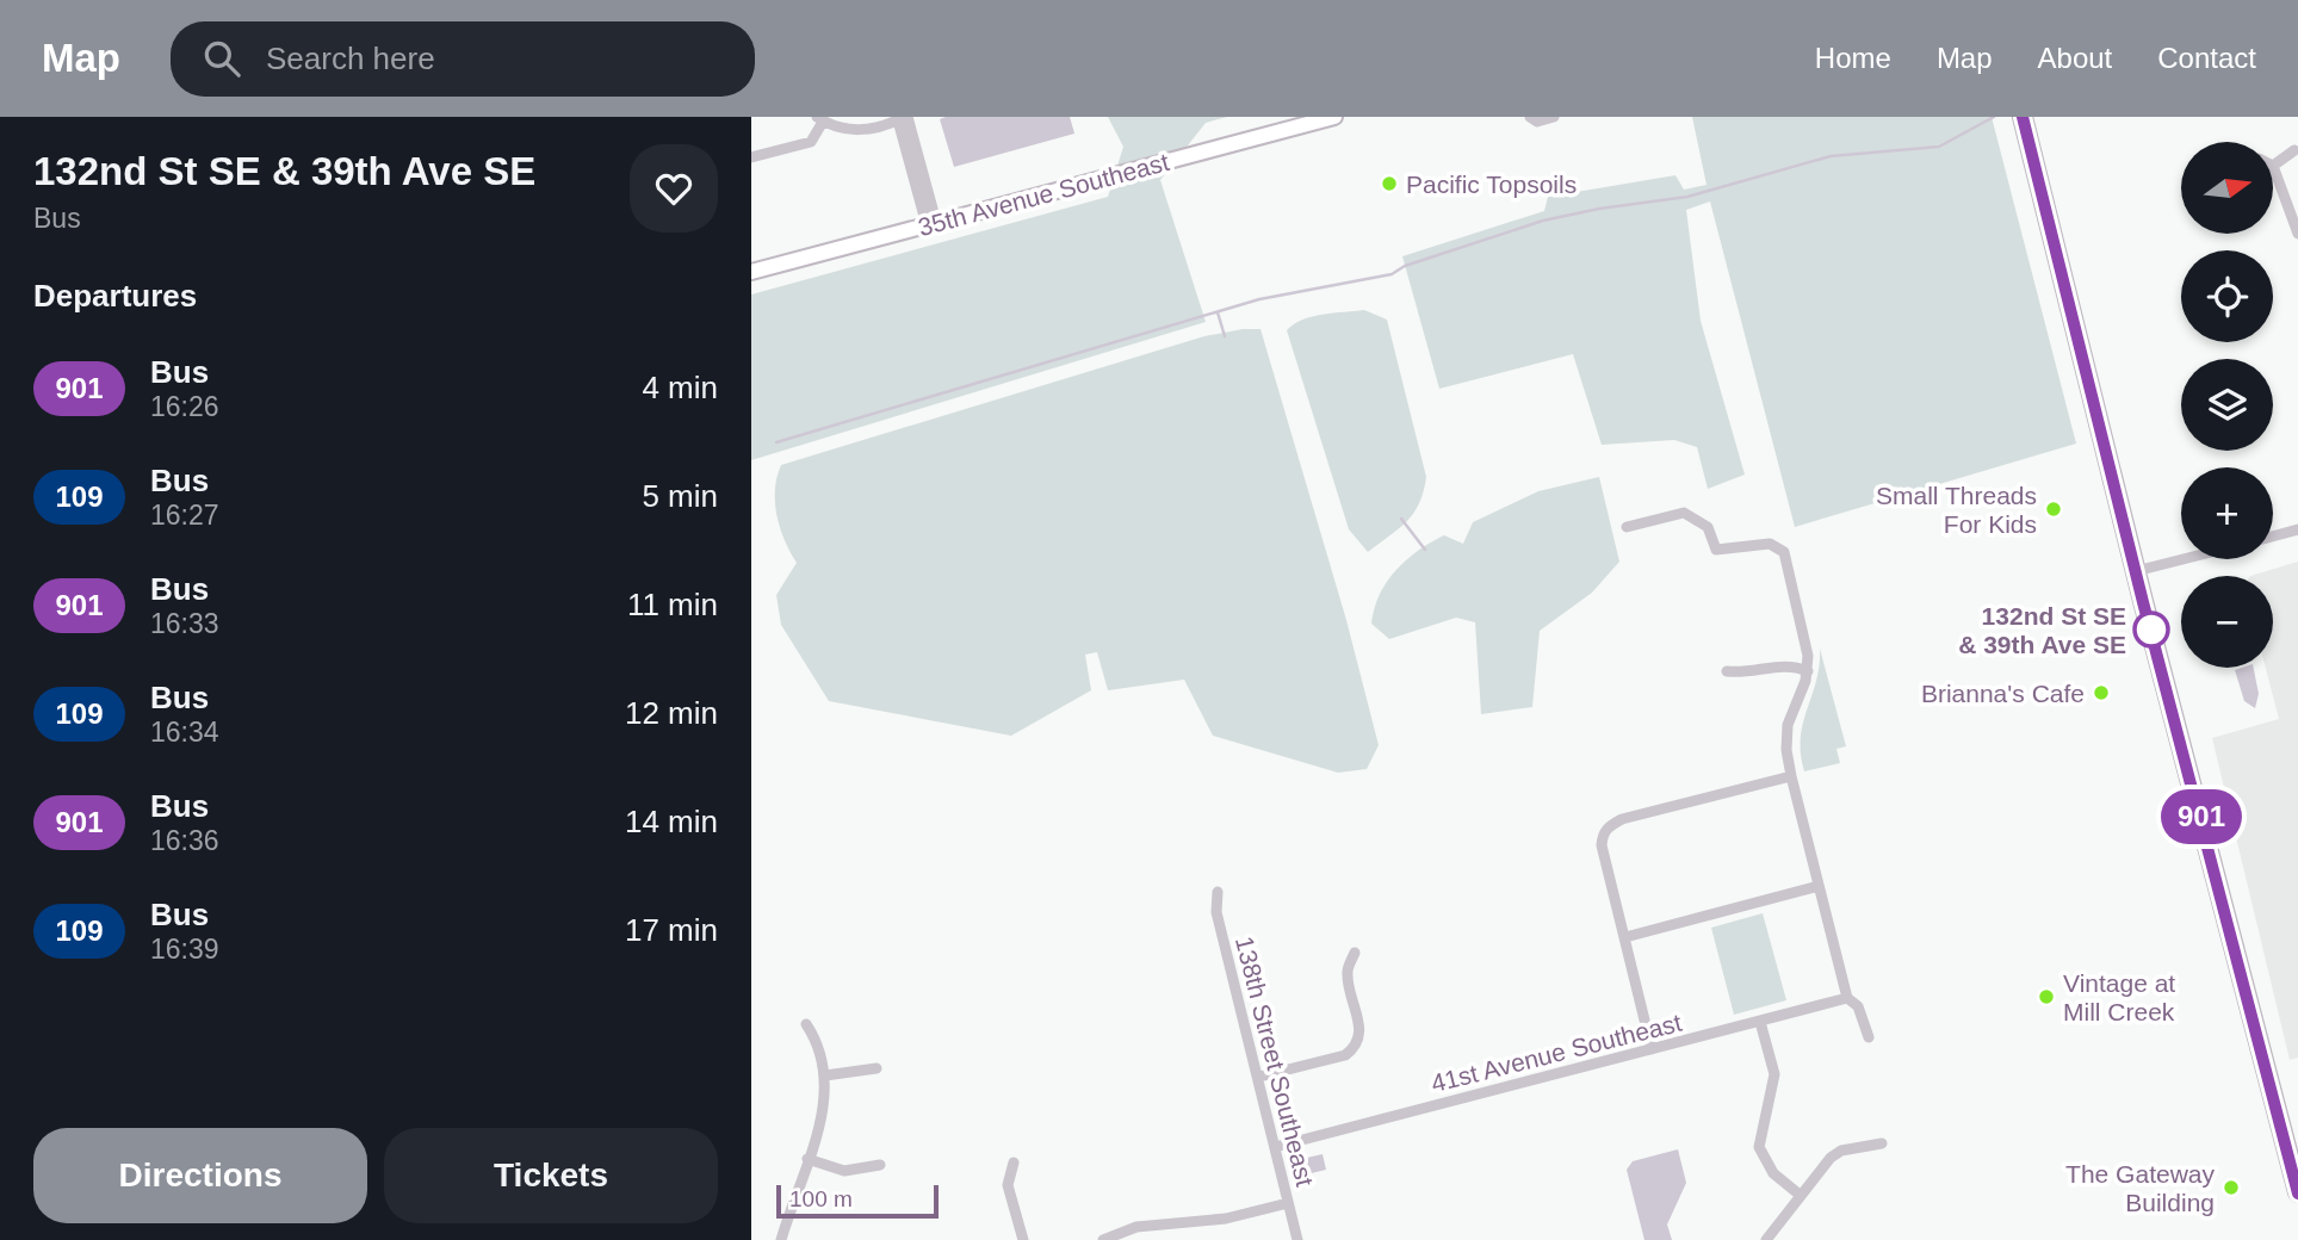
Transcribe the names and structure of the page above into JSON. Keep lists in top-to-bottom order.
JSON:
{
  "streets": {
    "street": ["35th Avenue Southeast", "41st Avenue Southeast", "138th Street Southeast"]
  },
  "crossings": [
    ["41st Avenue Southeast", "138th Street Southeast"]
  ],
  "places": [
    "Pacific Topsoils",
    "Small Threads For Kids",
    "132nd St SE & 39th Ave SE",
    "Brianna's Cafe",
    "Vintage at Mill Creek",
    "The Gateway Building"
  ],
  "lines": ["bus line 901"],
  "scale_bar": "100 m",
  "north": "right",
  "page": {
    "header": "Map",
    "search": "Search here",
    "nav": [
      "Home",
      "Map",
      "About",
      "Contact"
    ],
    "heading": [
      ["132nd St SE & 39th Ave SE", "Bus"],
      "Departures"
    ],
    "on_map": "901",
    "map_buttons": ["+", "−"],
    "list": [
      {
        "mark": "901",
        "name": "Bus",
        "note": "16:26",
        "value": "4 min"
      },
      {
        "mark": "109",
        "name": "Bus",
        "note": "16:27",
        "value": "5 min"
      },
      {
        "mark": "901",
        "name": "Bus",
        "note": "16:33",
        "value": "11 min"
      },
      {
        "mark": "109",
        "name": "Bus",
        "note": "16:34",
        "value": "12 min"
      },
      {
        "mark": "901",
        "name": "Bus",
        "note": "16:36",
        "value": "14 min"
      },
      {
        "mark": "109",
        "name": "Bus",
        "note": "16:39",
        "value": "17 min"
      }
    ],
    "buttons": ["Directions", "Tickets"],
    "scale": "100 m"
  }
}
